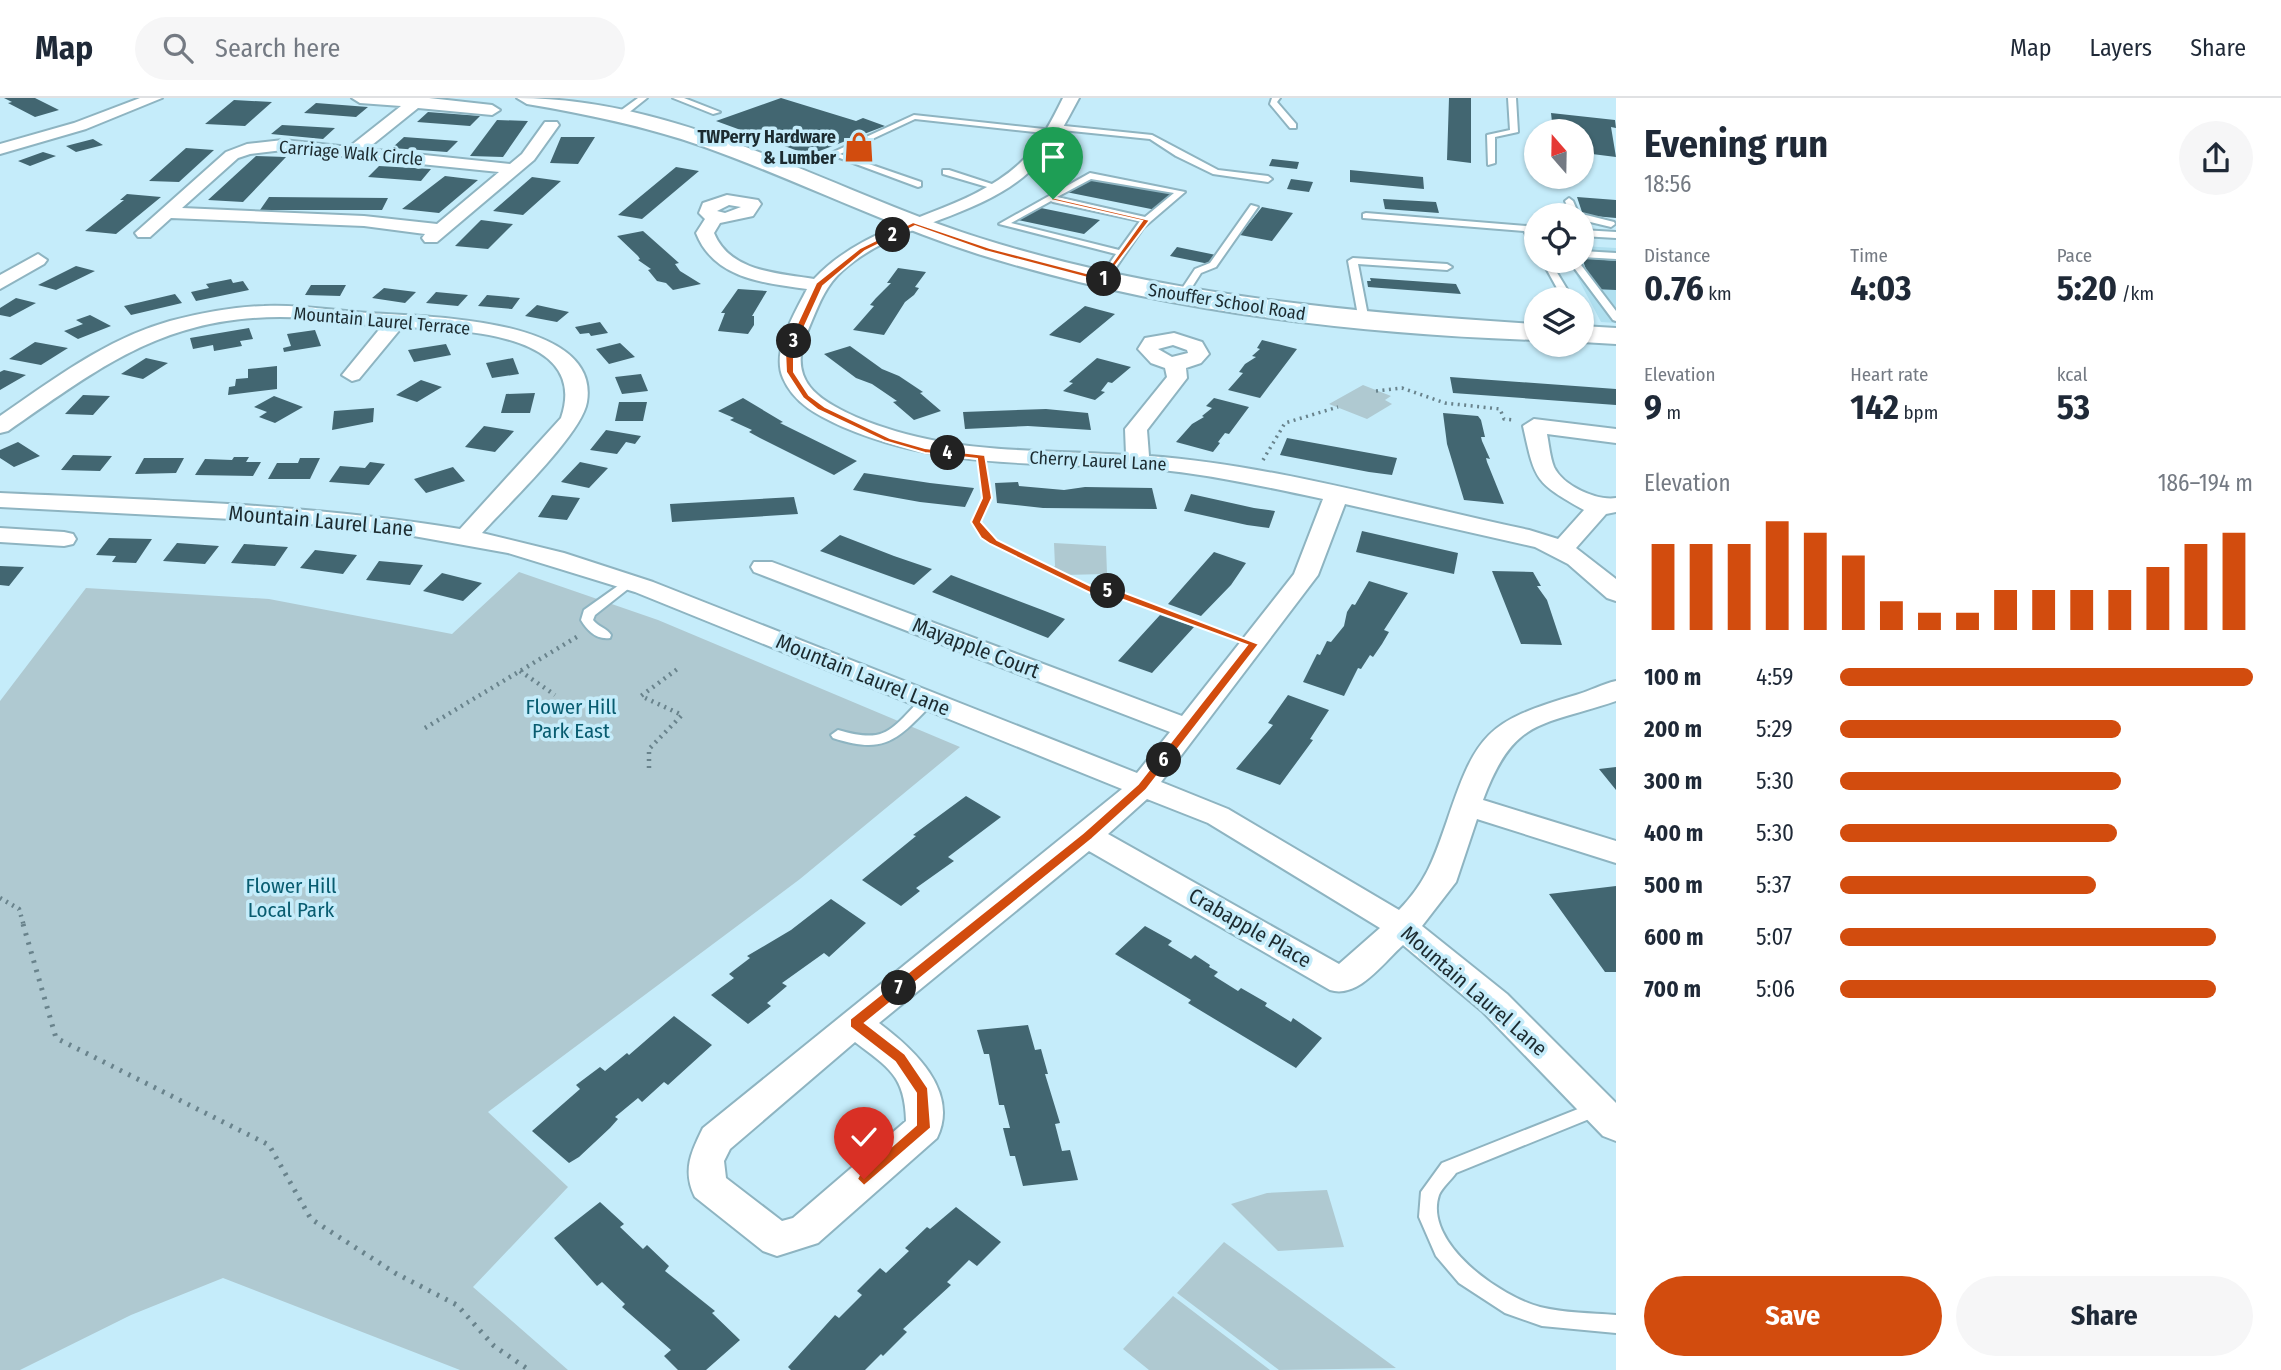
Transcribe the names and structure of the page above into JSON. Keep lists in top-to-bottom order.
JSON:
{
  "streets": {
    "main road": ["Snouffer School Road"],
    "street": [
      "Carriage Walk Circle",
      "Mountain Laurel Terrace",
      "Cherry Laurel Lane",
      "Mountain Laurel Lane",
      "Mayapple Court",
      "Crabapple Place"
    ]
  },
  "crossings": [
    ["Snouffer School Road", "Cherry Laurel Lane"],
    ["Mountain Laurel Terrace", "Mountain Laurel Lane"],
    ["Mountain Laurel Lane", "Crabapple Place"]
  ],
  "parks": ["Flower Hill Park East", "Flower Hill Local Park"],
  "places": {
    "shop": ["TWPerry Hardware & Lumber"]
  },
  "north": "top",
  "page": {
    "header": "Map",
    "search": "Search here",
    "nav": ["Map", "Layers", "Share"],
    "heading": ["Evening run", "18:56"],
    "pins": [
      "2",
      "1",
      "3",
      "4",
      "5",
      "6",
      "7"
    ],
    "stats": [
      ["Distance", "0.76 km"],
      ["Time", "4:03"],
      ["Pace", "5:20 /km"],
      ["Elevation", "9 m"],
      ["Heart rate", "142 bpm"],
      ["kcal", "53"]
    ],
    "chart": ["Elevation", "186–194 m"],
    "list": [
      {
        "name": "100 m",
        "note": "4:59"
      },
      {
        "name": "200 m",
        "note": "5:29"
      },
      {
        "name": "300 m",
        "note": "5:30"
      },
      {
        "name": "400 m",
        "note": "5:30"
      },
      {
        "name": "500 m",
        "note": "5:37"
      },
      {
        "name": "600 m",
        "note": "5:07"
      },
      {
        "name": "700 m",
        "note": "5:06"
      }
    ],
    "buttons": ["Save", "Share"]
  }
}
